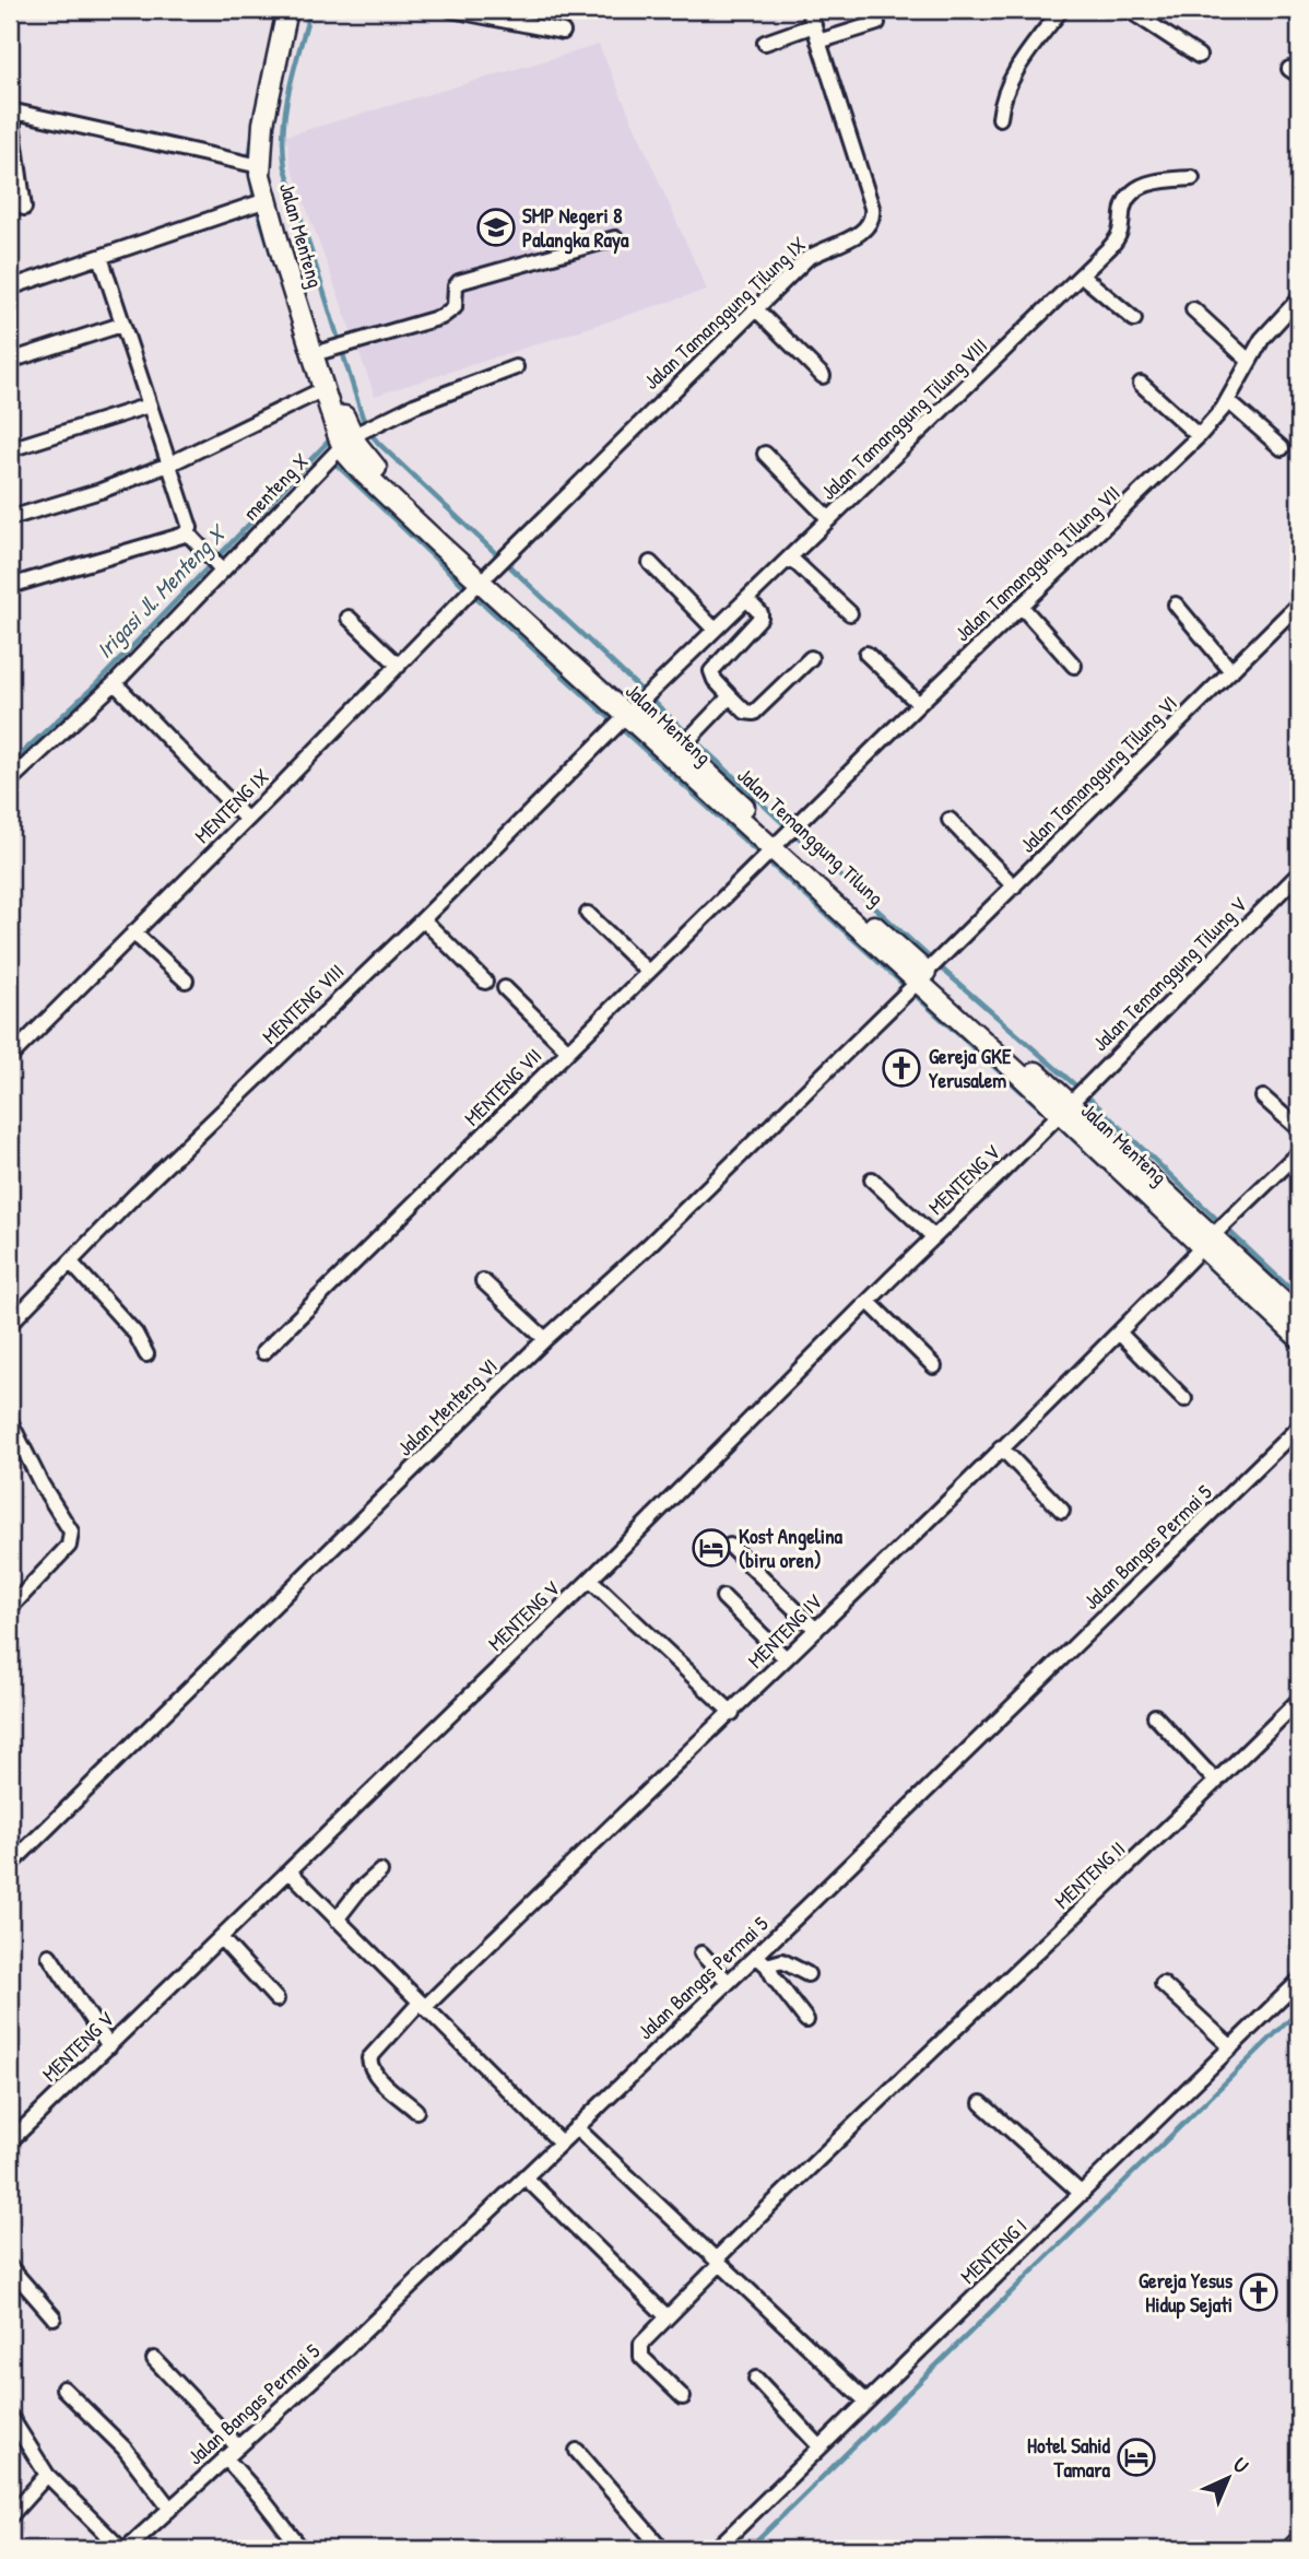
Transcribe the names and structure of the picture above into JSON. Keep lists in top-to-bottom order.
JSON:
{
  "streets": {
    "street": [
      "Jalan Menteng",
      "Jalan Tamanggung Tilung IX",
      "Jalan Tamanggung Tilung VIII",
      "menteng X",
      "Jalan Tamanggung Tilung VII",
      "Jalan Tamanggung Tilung VI",
      "MENTENG IX",
      "Jalan Temanggung Tilung",
      "Jalan Temanggung Tilung V",
      "MENTENG VIII",
      "MENTENG VII",
      "MENTENG V",
      "Jalan Menteng VI",
      "Jalan Bangas Permai 5",
      "MENTENG IV",
      "MENTENG II",
      "MENTENG I"
    ]
  },
  "crossings": [
    ["Jalan Menteng", "Jalan Tamanggung Tilung VIII"],
    ["Jalan Menteng", "menteng X"],
    ["Jalan Menteng", "Jalan Tamanggung Tilung VII"],
    ["Jalan Menteng", "Jalan Temanggung Tilung"],
    ["Jalan Menteng", "MENTENG VIII"],
    ["Jalan Menteng", "MENTENG VII"],
    ["Jalan Tamanggung Tilung IX", "MENTENG IX"],
    ["Jalan Tamanggung Tilung IX", "Jalan Temanggung Tilung"],
    ["Jalan Tamanggung Tilung VIII", "Jalan Temanggung Tilung"],
    ["Jalan Tamanggung Tilung VIII", "MENTENG VIII"],
    ["menteng X", "Jalan Temanggung Tilung"],
    ["Jalan Tamanggung Tilung VII", "Jalan Temanggung Tilung"],
    ["Jalan Tamanggung Tilung VII", "MENTENG VII"],
    ["Jalan Tamanggung Tilung VI", "Jalan Temanggung Tilung"],
    ["Jalan Tamanggung Tilung VI", "Jalan Menteng VI"],
    ["MENTENG IX", "Jalan Temanggung Tilung"],
    ["Jalan Temanggung Tilung", "Jalan Temanggung Tilung V"],
    ["Jalan Temanggung Tilung", "MENTENG VIII"],
    ["Jalan Temanggung Tilung", "MENTENG VII"],
    ["Jalan Temanggung Tilung", "MENTENG V"],
    ["Jalan Temanggung Tilung", "Jalan Menteng VI"],
    ["Jalan Temanggung Tilung", "MENTENG IV"],
    ["Jalan Temanggung Tilung V", "MENTENG V"]
  ],
  "water": ["Irigasi Jl. Menteng X"],
  "places": {
    "school or university": ["SMP Negeri 8 Palangka Raya"],
    "church": ["Gereja GKE Yerusalem", "Gereja Yesus Hidup Sejati"],
    "hotel": ["Kost Angelina (biru oren)", "Hotel Sahid Tamara"]
  },
  "north": "top right"
}
